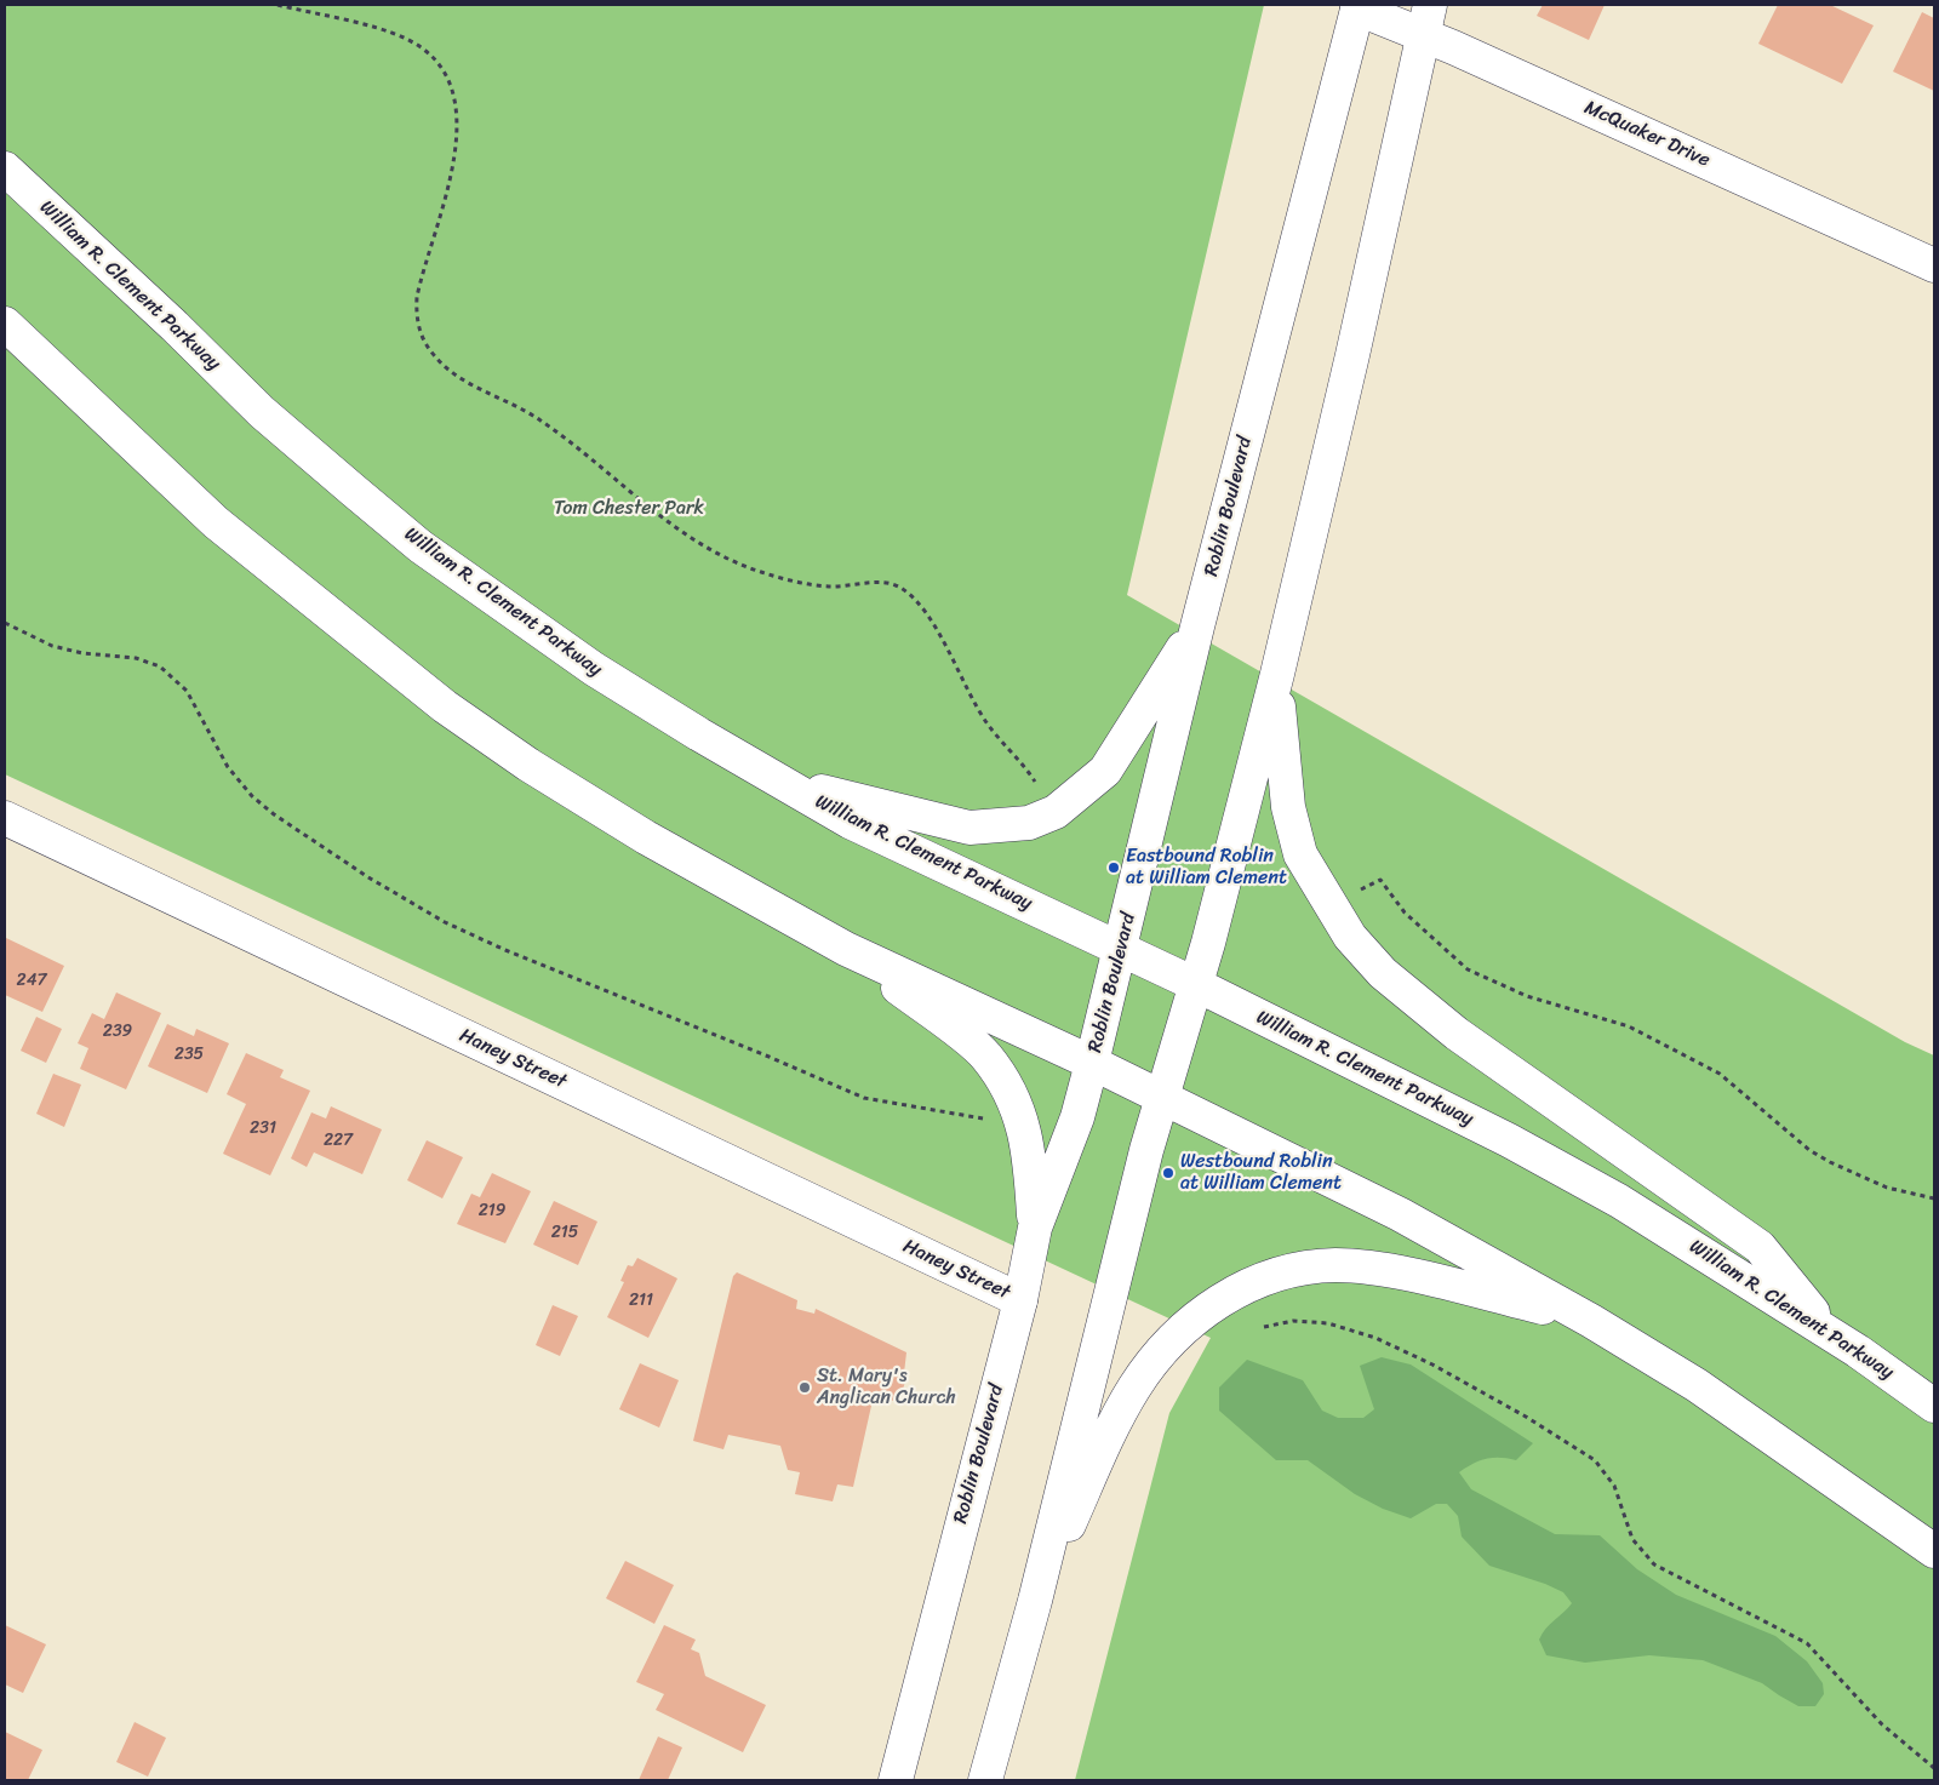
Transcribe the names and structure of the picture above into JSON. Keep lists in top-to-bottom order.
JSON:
{
  "streets": {
    "main road": [
      "McQuaker Drive",
      "William R. Clement Parkway",
      "Roblin Boulevard",
      "Haney Street"
    ]
  },
  "crossings": [
    ["McQuaker Drive", "Roblin Boulevard"],
    ["William R. Clement Parkway", "Roblin Boulevard"],
    ["Roblin Boulevard", "Haney Street"]
  ],
  "parks": ["Tom Chester Park"],
  "places": ["Eastbound Roblin at William Clement", "Westbound Roblin at William Clement", "St. Mary's Anglican Church"],
  "house_numbers": [
    "247",
    "239",
    "235",
    "231",
    "227",
    "219",
    "215",
    "211"
  ]
}
